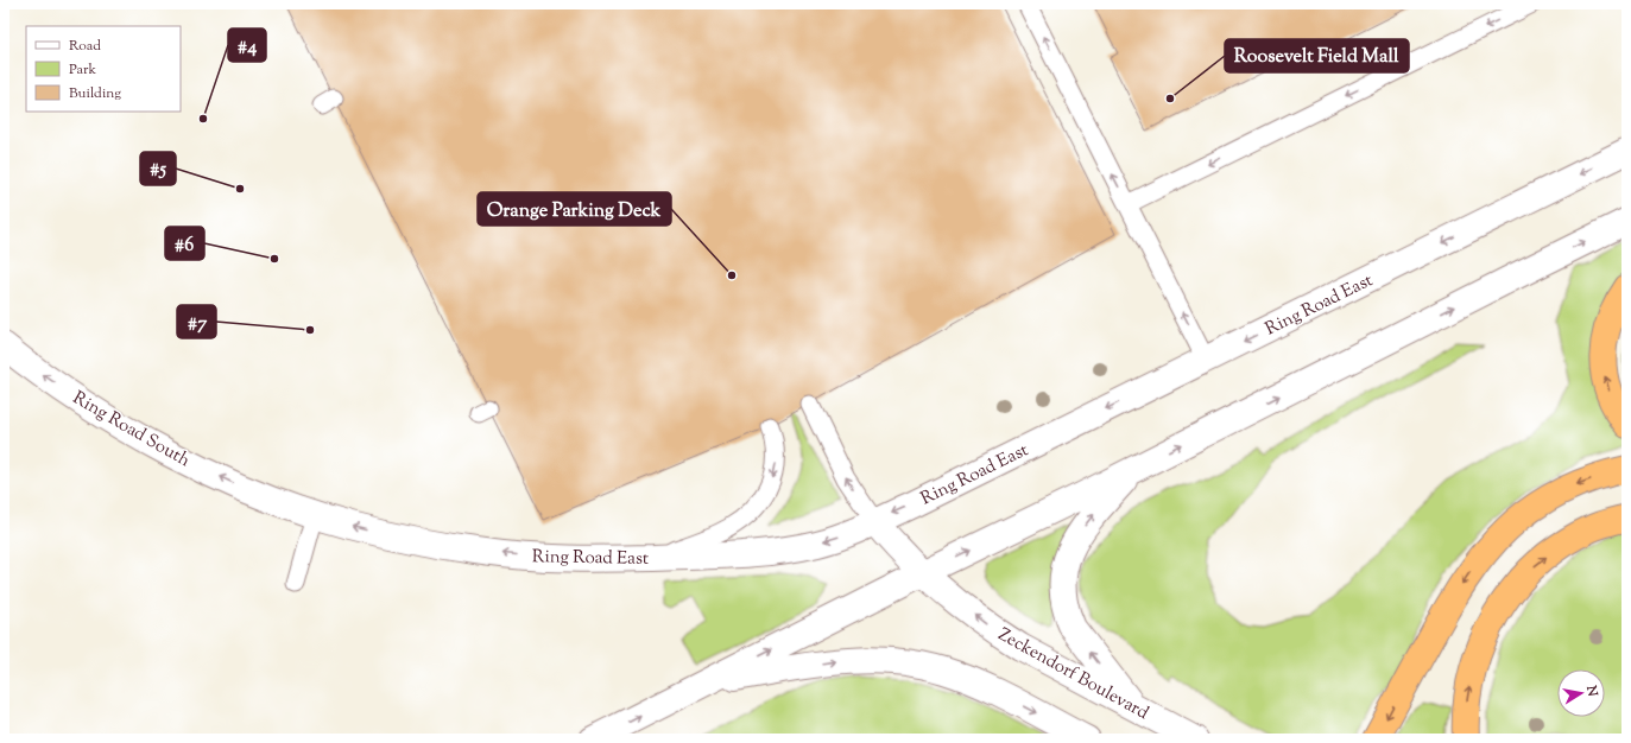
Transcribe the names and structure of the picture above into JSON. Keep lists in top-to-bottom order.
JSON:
{
  "streets": {
    "street": ["Ring Road East", "Ring Road South", "Zeckendorf Boulevard"]
  },
  "crossings": [
    ["Ring Road East", "Ring Road South"],
    ["Ring Road East", "Zeckendorf Boulevard"]
  ],
  "one_way": ["Ring Road South", "Zeckendorf Boulevard"],
  "places": [
    "Roosevelt Field Mall",
    "#4",
    "#5",
    "#6",
    "Orange Parking Deck",
    "#7"
  ],
  "legend": ["Road", "Park", "Building"],
  "north": "right"
}
